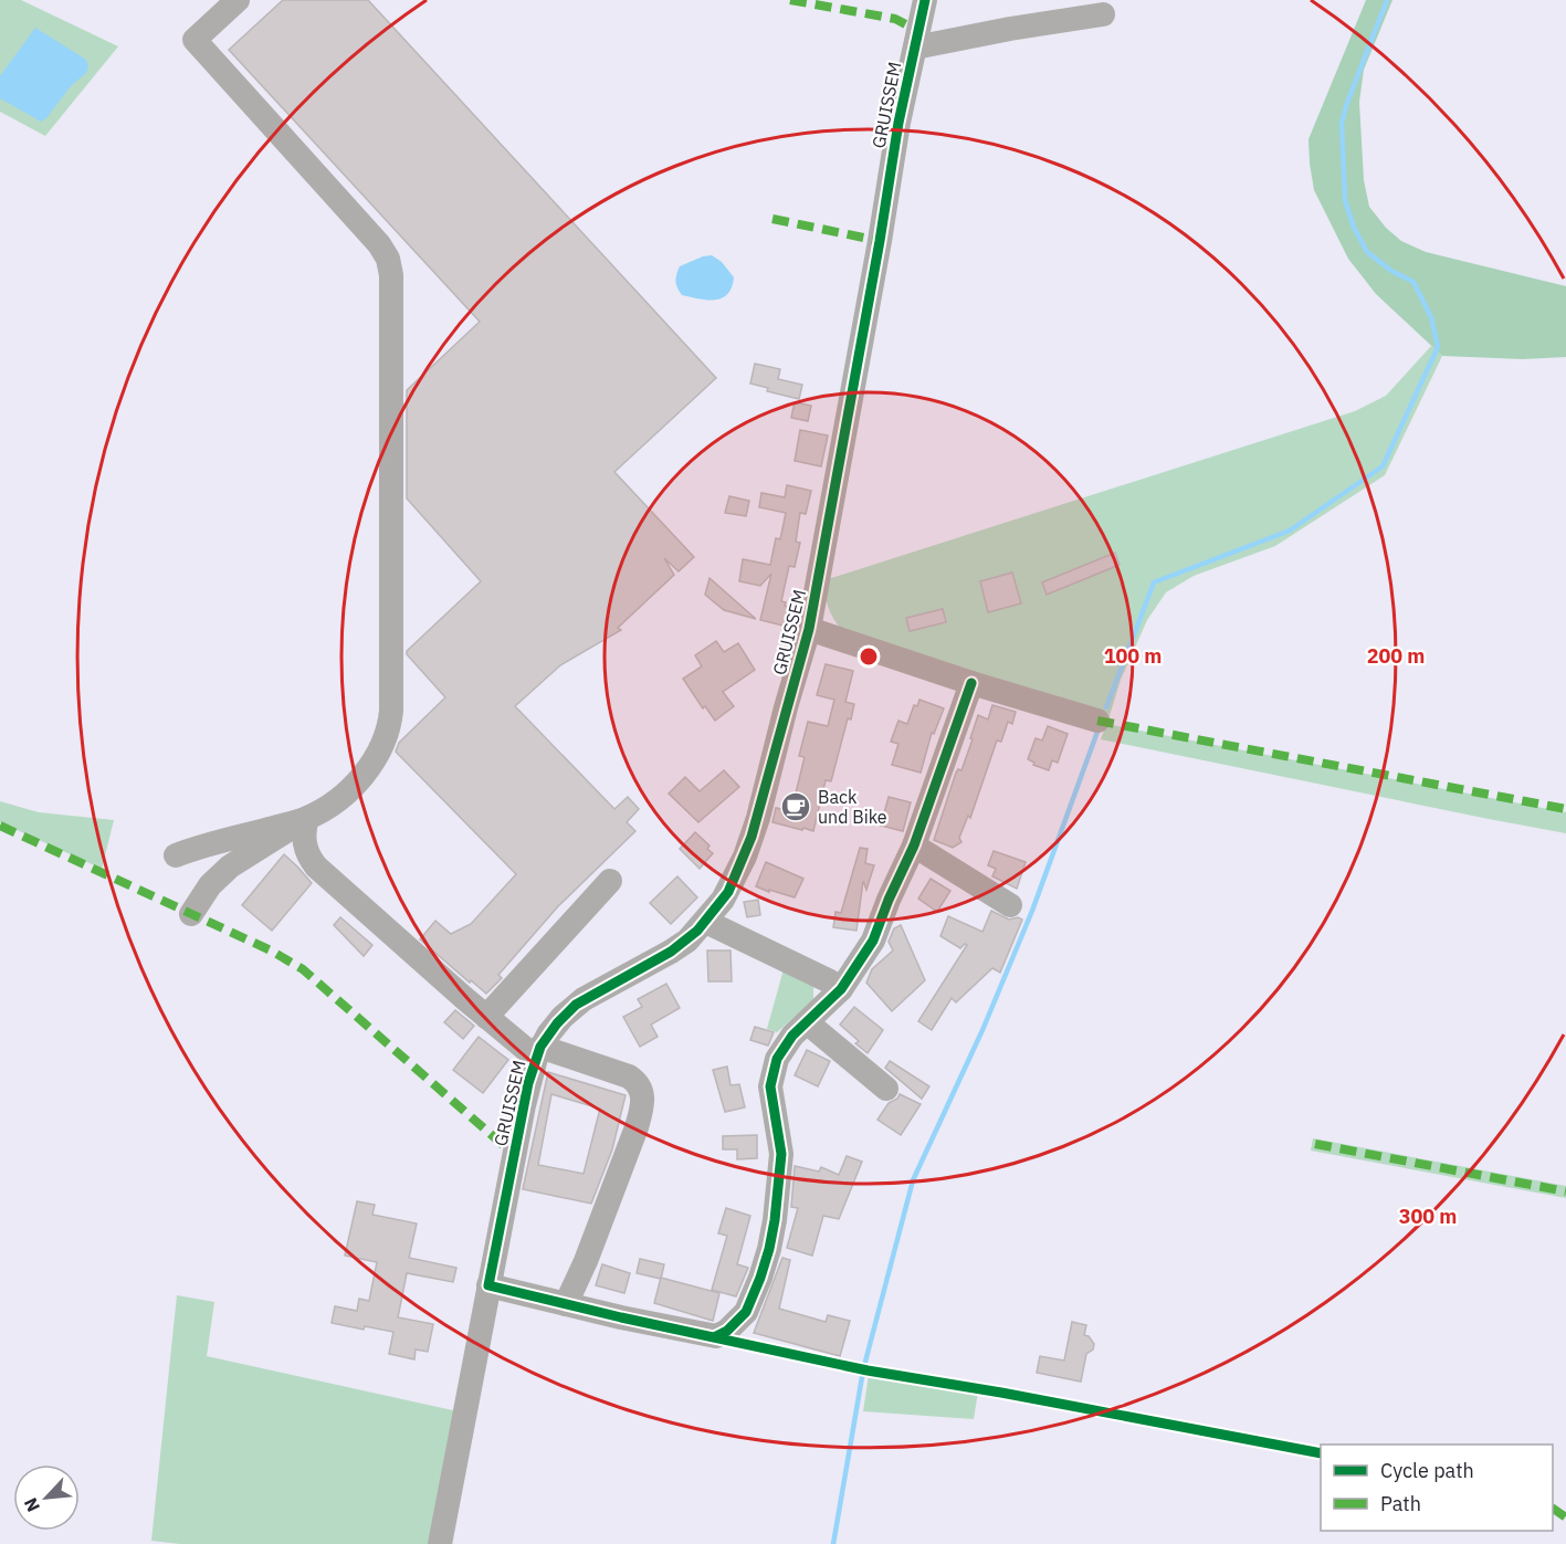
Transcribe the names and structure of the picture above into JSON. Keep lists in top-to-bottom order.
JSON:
{
  "streets": {
    "street": ["GRUISSEM"]
  },
  "places": {
    "cafe": ["Back und Bike"]
  },
  "legend": ["Cycle path", "Path"],
  "north": "bottom left",
  "rings": ["100 m", "200 m", "300 m"]
}
